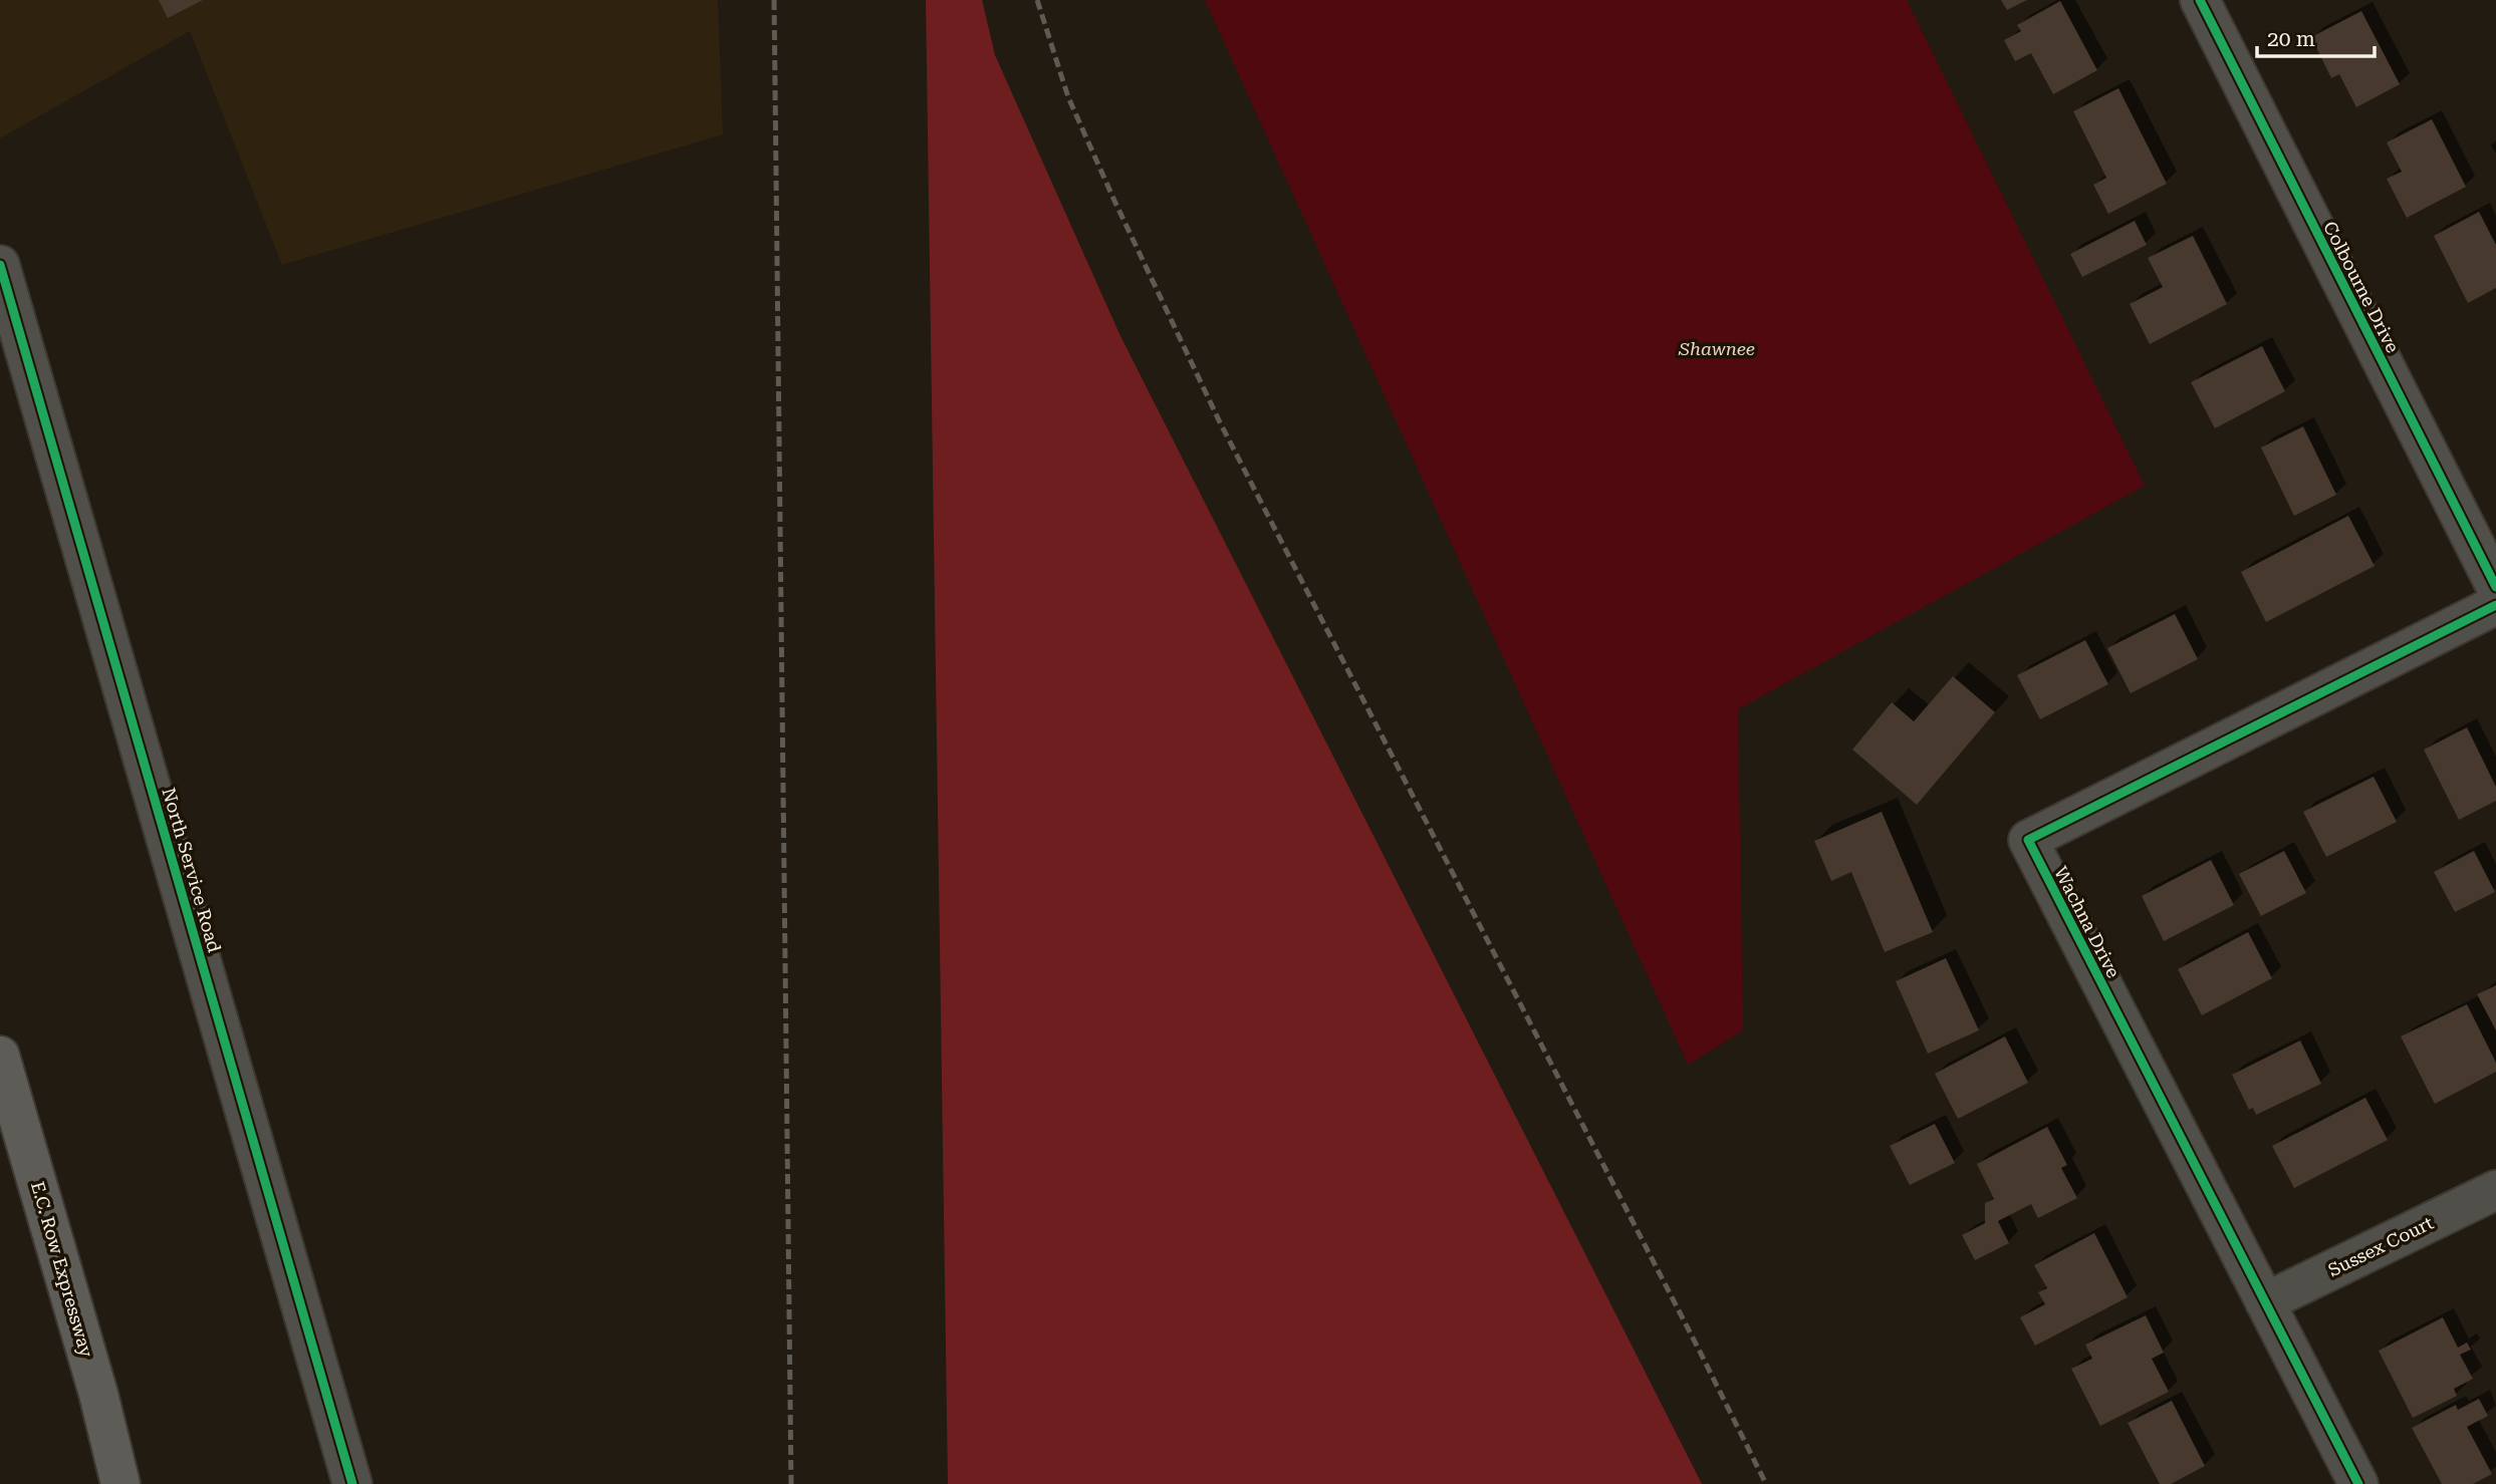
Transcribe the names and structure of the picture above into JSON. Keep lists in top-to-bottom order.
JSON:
{
  "streets": {
    "highway": ["E.C. Row Expressway"],
    "street": [
      "Colbourne Drive",
      "North Service Road",
      "Wachna Drive",
      "Sussex Court"
    ]
  },
  "crossings": [
    ["Wachna Drive", "Sussex Court"]
  ],
  "parks": ["Shawnee"],
  "scale_bar": "20 m"
}
